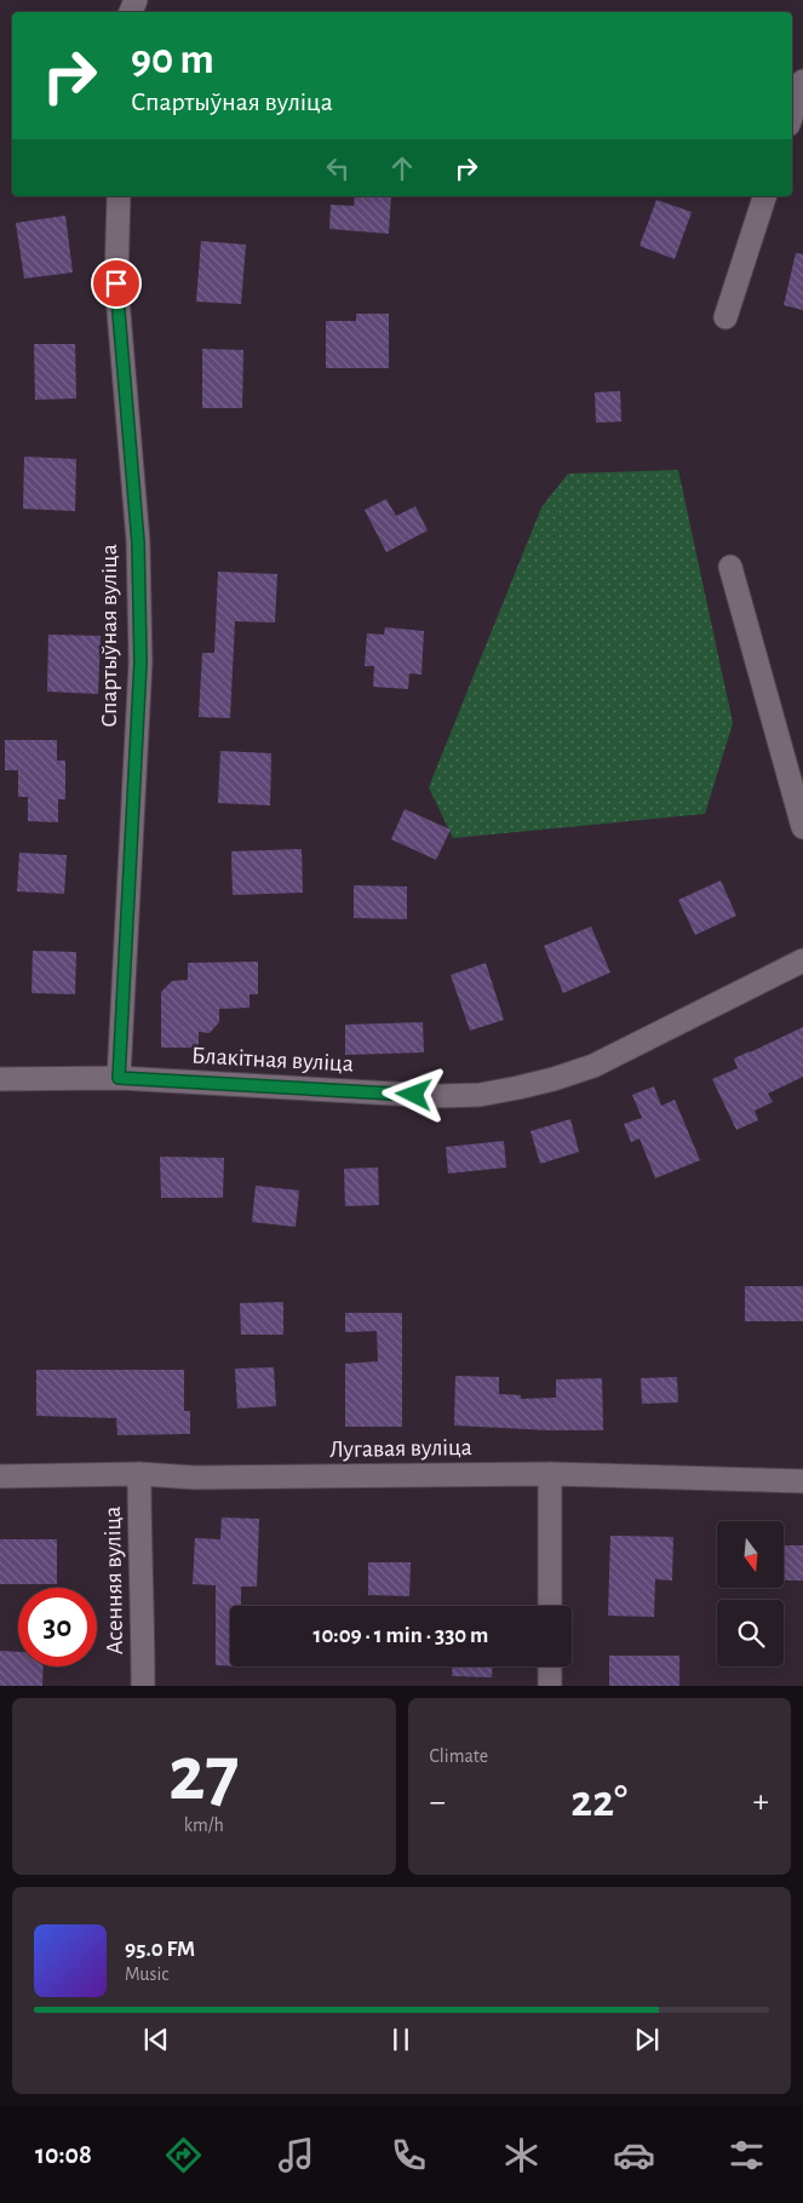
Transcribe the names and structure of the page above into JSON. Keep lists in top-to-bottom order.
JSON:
{
  "streets": {
    "street": [
      "Спартыўная вуліца",
      "Блакітная вуліца",
      "Лугавая вуліца",
      "Асенняя вуліца"
    ]
  },
  "crossings": [
    ["Спартыўная вуліца", "Блакітная вуліца"],
    ["Лугавая вуліца", "Асенняя вуліца"]
  ],
  "north": "bottom",
  "page": {
    "turn": ["90 m", "Спартыўная вуліца"],
    "limit": "30",
    "trip": "10:09 · 1 min · 330 m",
    "tile": [
      ["27", "km/h"],
      "Climate"
    ],
    "heat": ["−", "22°", "+"],
    "song": ["95.0 FM", "Music"],
    "tabs": "10:08"
  }
}
